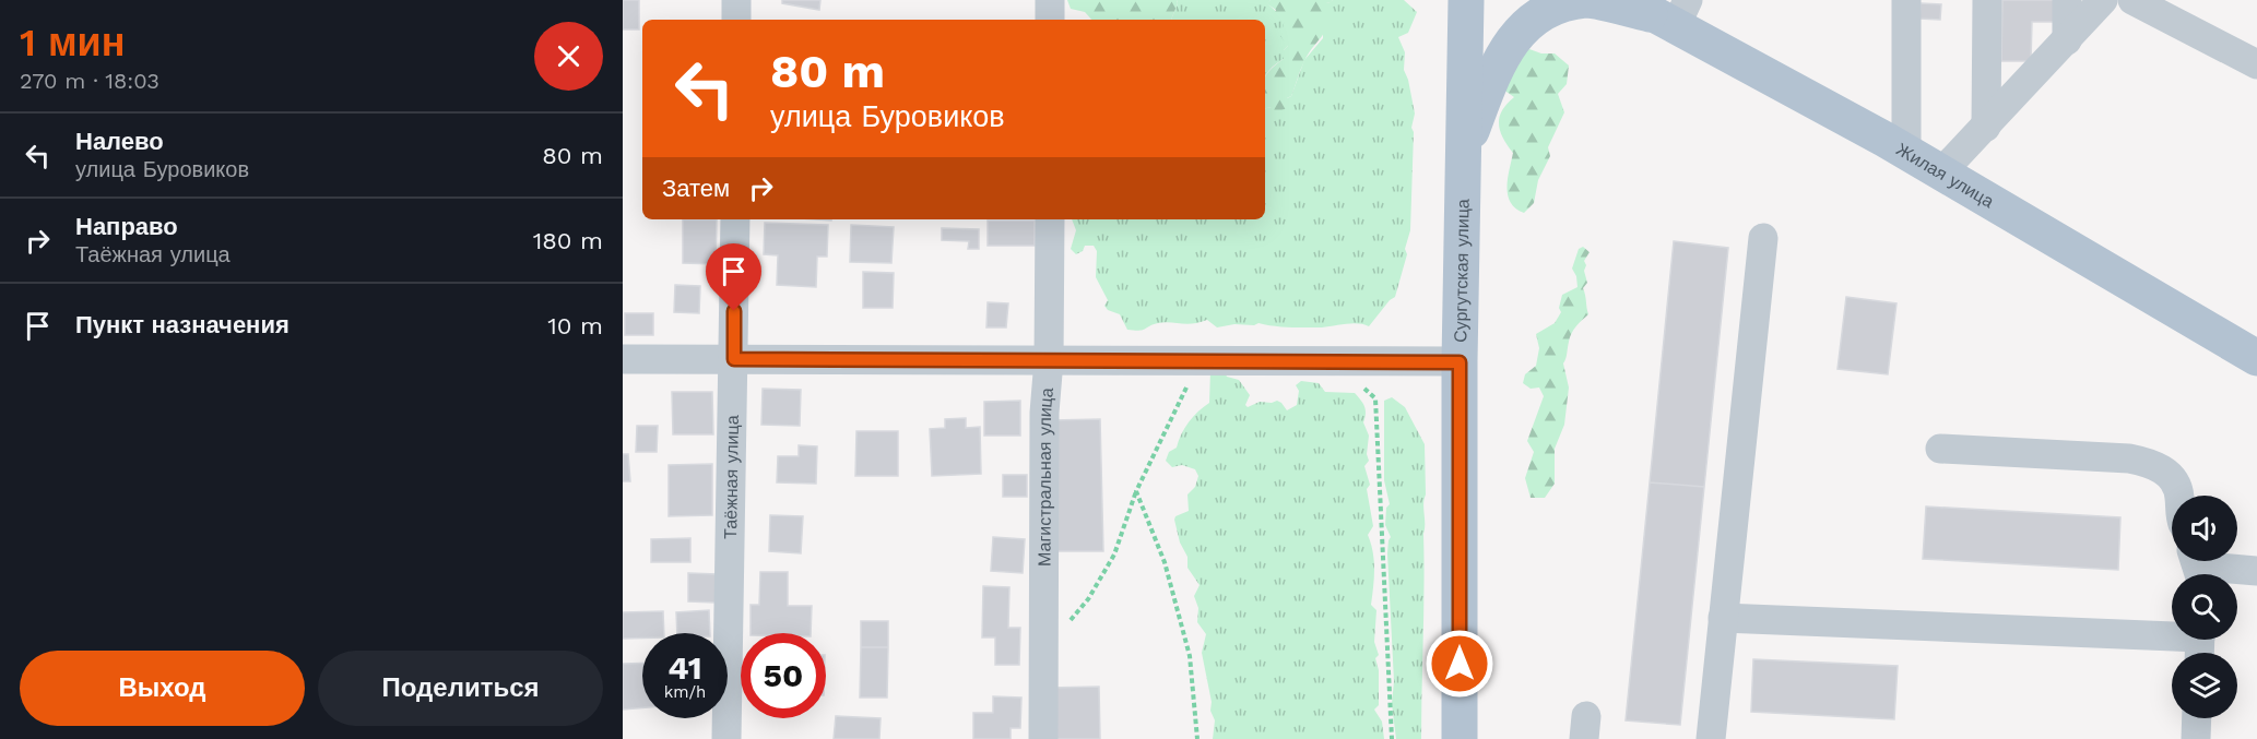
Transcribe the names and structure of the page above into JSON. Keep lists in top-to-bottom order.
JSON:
{
  "streets": {
    "main road": ["Жилая улица", "Сургутская улица"],
    "street": ["Магистральная улица", "Таёжная улица"]
  },
  "crossings": [
    ["Жилая улица", "Сургутская улица"]
  ],
  "page": {
    "heading": ["1 мин", "270 m · 18:03"],
    "turn": ["80 m", "улица Буровиков"],
    "list": [
      {
        "name": "Налево",
        "note": "улица Буровиков",
        "value": "80 m"
      },
      {
        "name": "Направо",
        "note": "Таёжная улица",
        "value": "180 m"
      },
      {
        "name": "Пункт назначения",
        "value": "10 m"
      }
    ],
    "then": "Затем",
    "speed": "41 km/h",
    "limit": "50",
    "buttons": ["Выход", "Поделиться"]
  }
}
